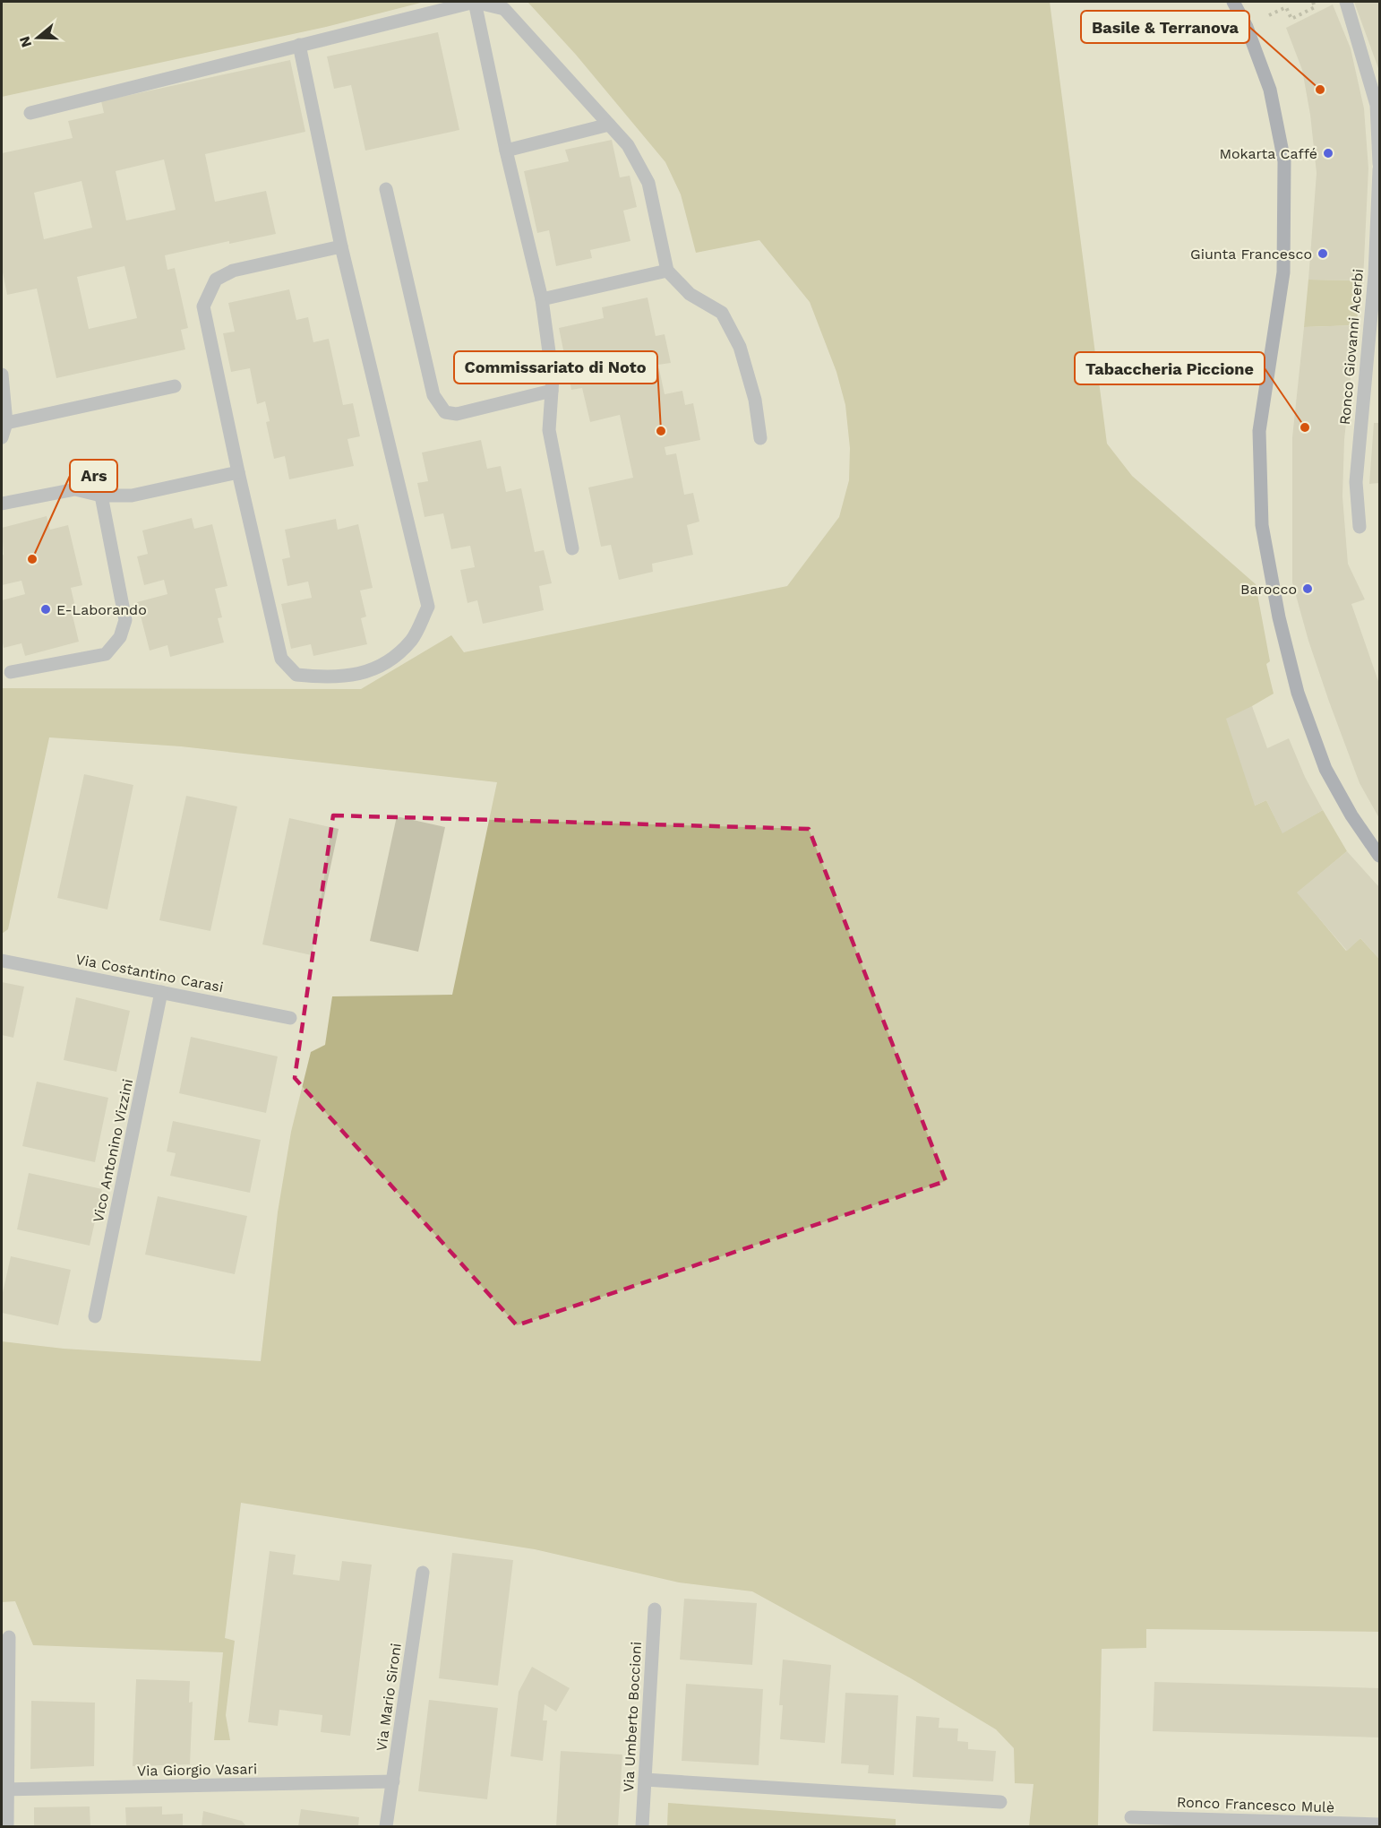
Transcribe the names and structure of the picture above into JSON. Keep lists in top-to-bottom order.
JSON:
{
  "streets": {
    "street": [
      "Ronco Giovanni Acerbi",
      "Via Costantino Carasi",
      "Vico Antonino Vizzini",
      "Via Mario Sironi",
      "Via Umberto Boccioni",
      "Via Giorgio Vasari",
      "Ronco Francesco Mulè"
    ]
  },
  "crossings": [
    ["Via Costantino Carasi", "Vico Antonino Vizzini"],
    ["Via Mario Sironi", "Via Giorgio Vasari"]
  ],
  "places": [
    "Basile & Terranova",
    "Mokarta Caffé",
    "Giunta Francesco",
    "Tabaccheria Piccione",
    "Commissariato di Noto",
    "Ars",
    "Barocco",
    "E-Laborando"
  ],
  "north": "left"
}
